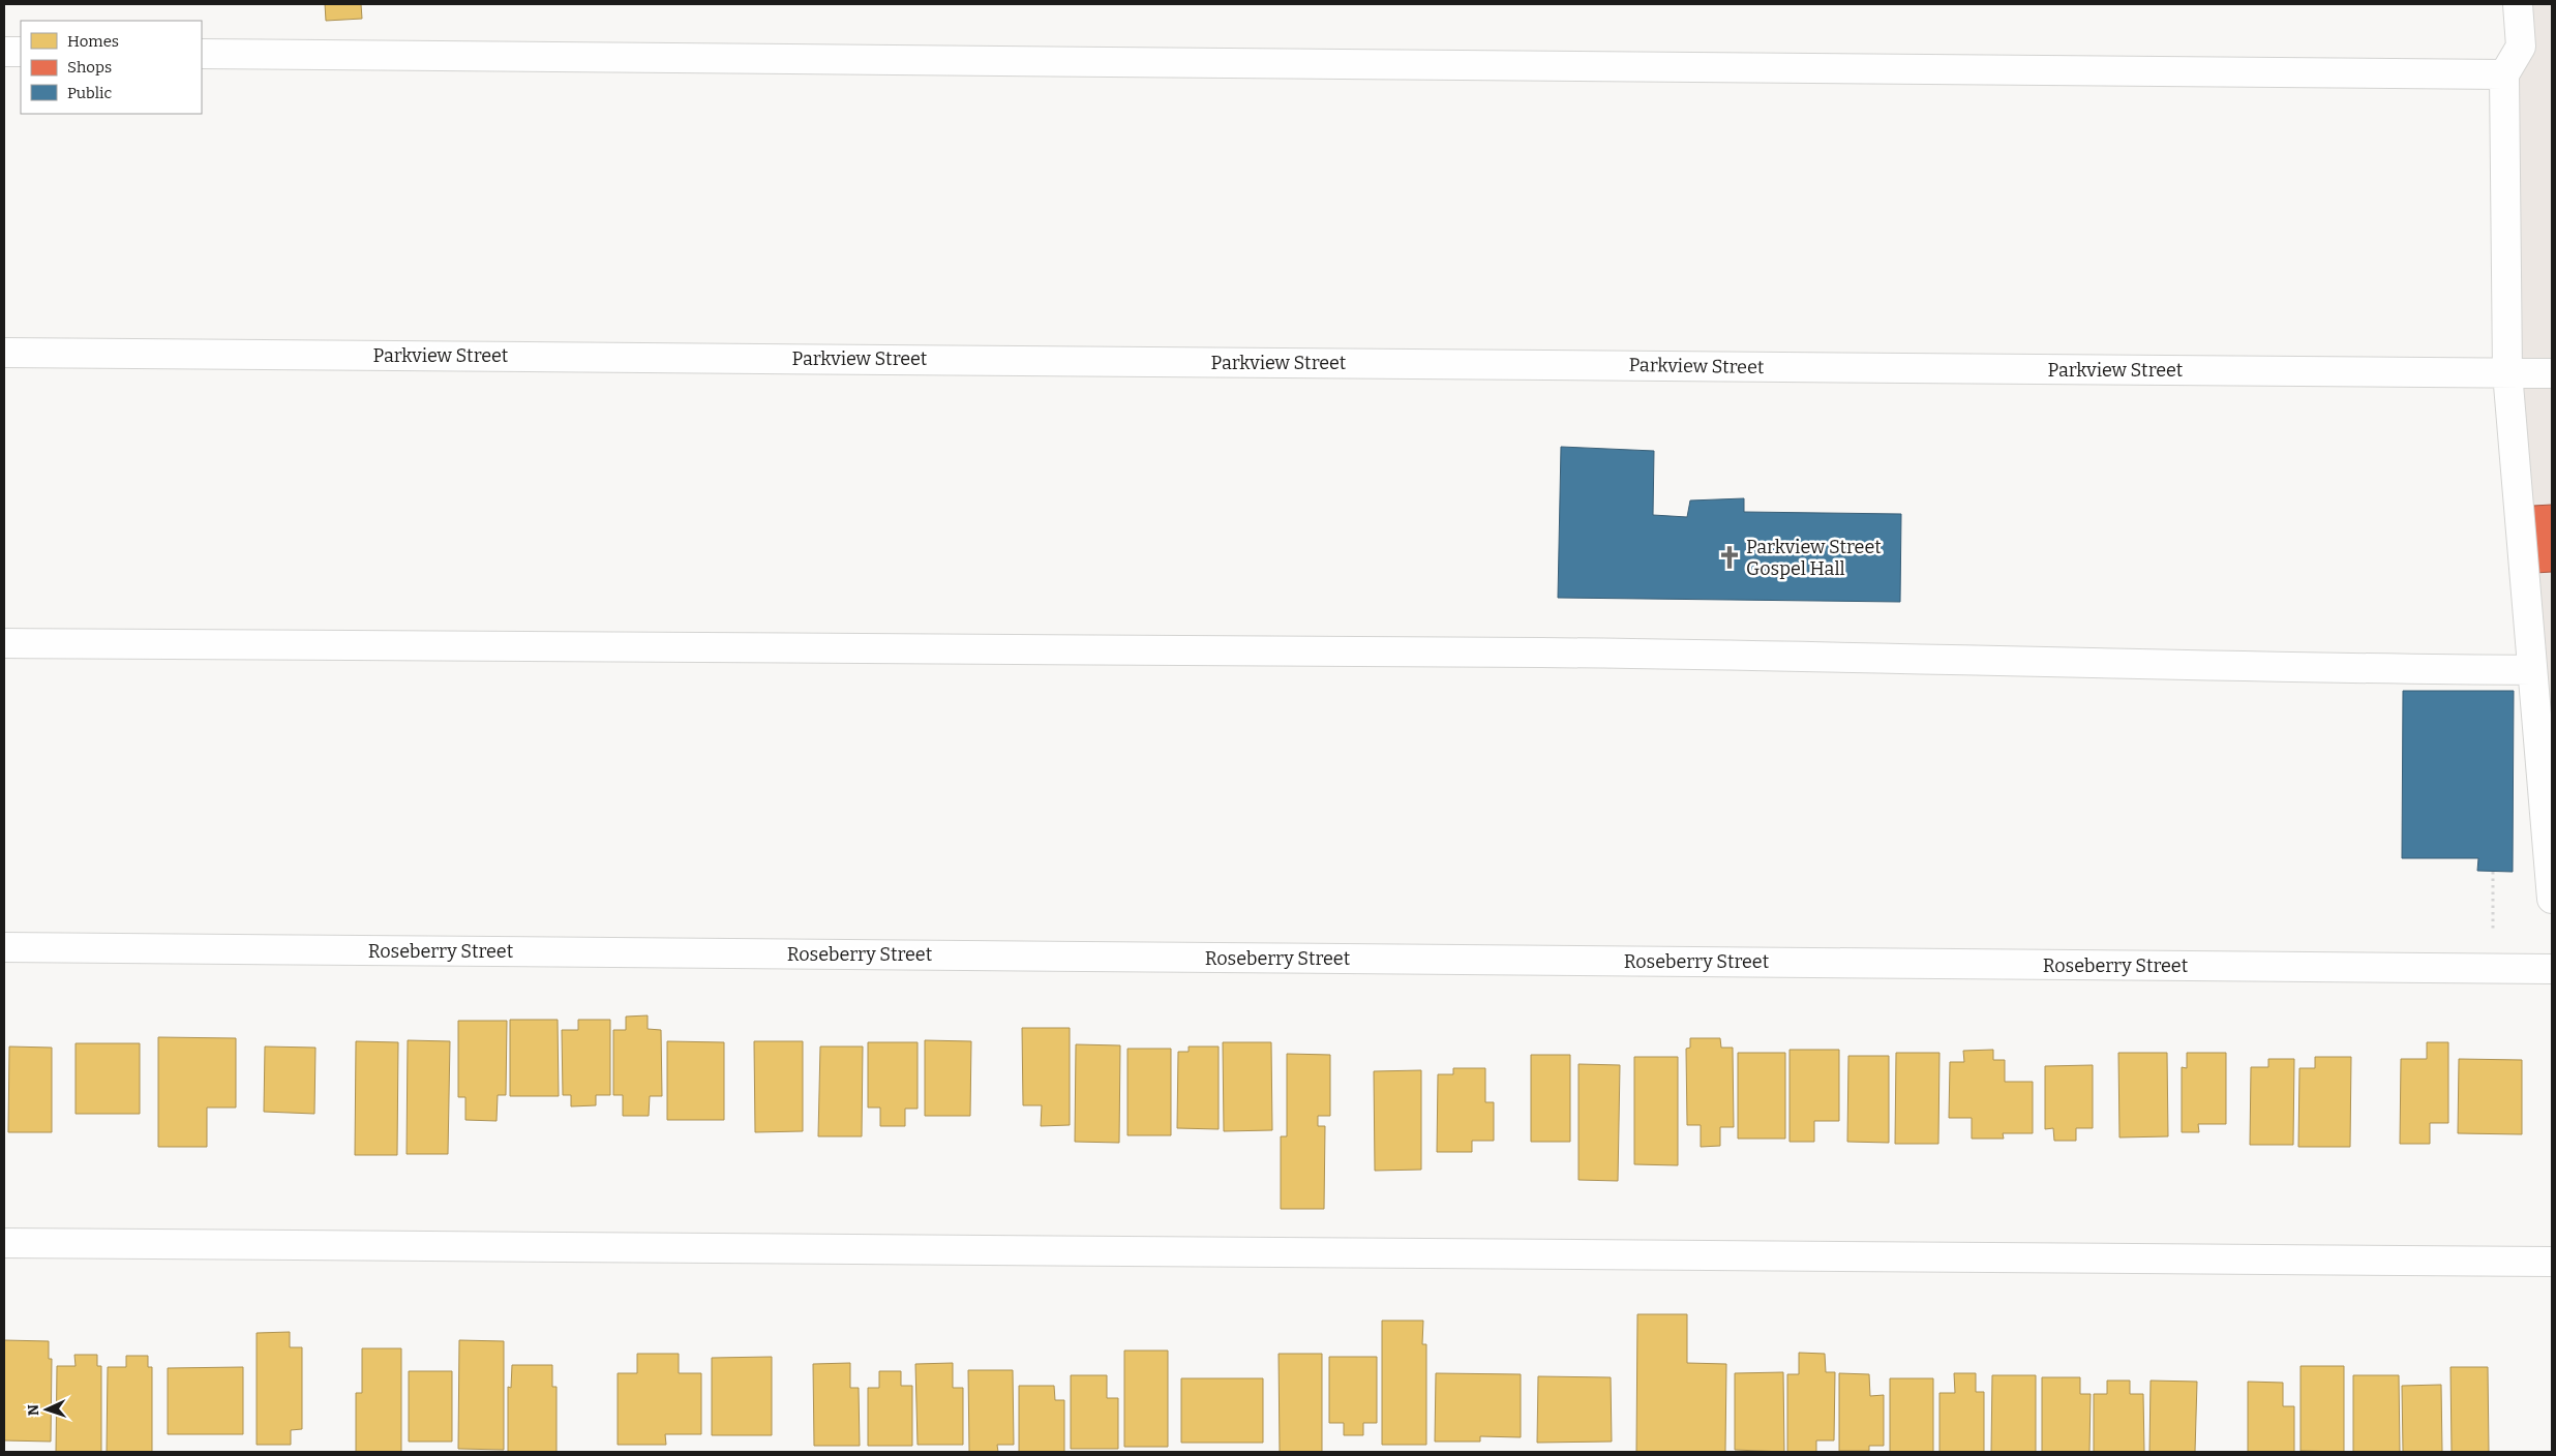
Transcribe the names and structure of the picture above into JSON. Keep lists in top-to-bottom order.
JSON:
{
  "streets": {
    "street": ["Parkview Street", "Roseberry Street"]
  },
  "places": {
    "church": ["Parkview Street Gospel Hall"]
  },
  "legend": ["Homes", "Shops", "Public"],
  "north": "left"
}
